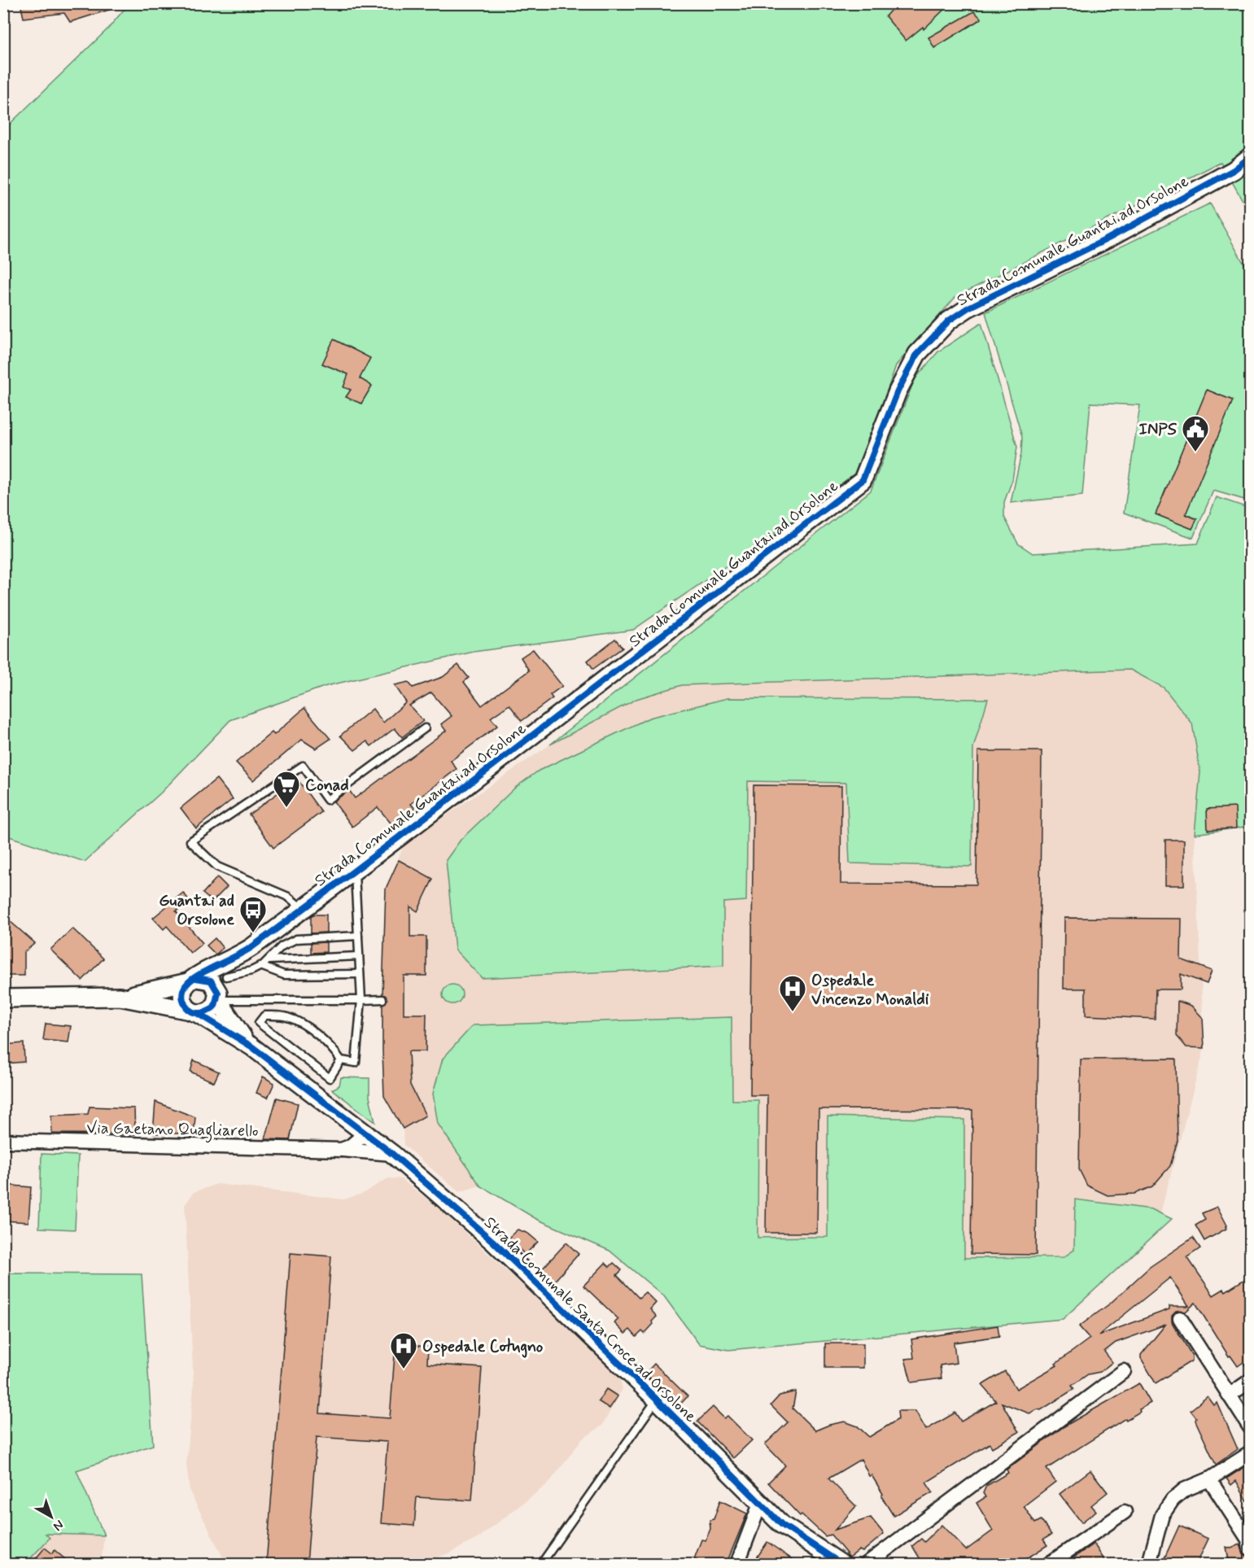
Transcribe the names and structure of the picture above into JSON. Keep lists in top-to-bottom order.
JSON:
{
  "streets": {
    "street": ["Strada Comunale Guantai ad Orsolone", "Via Gaetano Quagliarello", "Strada Comunale Santa Croce ad Orsolone"]
  },
  "crossings": [
    ["Strada Comunale Guantai ad Orsolone", "Strada Comunale Santa Croce ad Orsolone"],
    ["Via Gaetano Quagliarello", "Strada Comunale Santa Croce ad Orsolone"]
  ],
  "places": {
    "public building": ["INPS"],
    "supermarket": ["Conad"],
    "bus stop": ["Guantai ad Orsolone"],
    "hospital": ["Ospedale Vincenzo Monaldi", "Ospedale Cotugno"]
  },
  "north": "bottom right"
}
